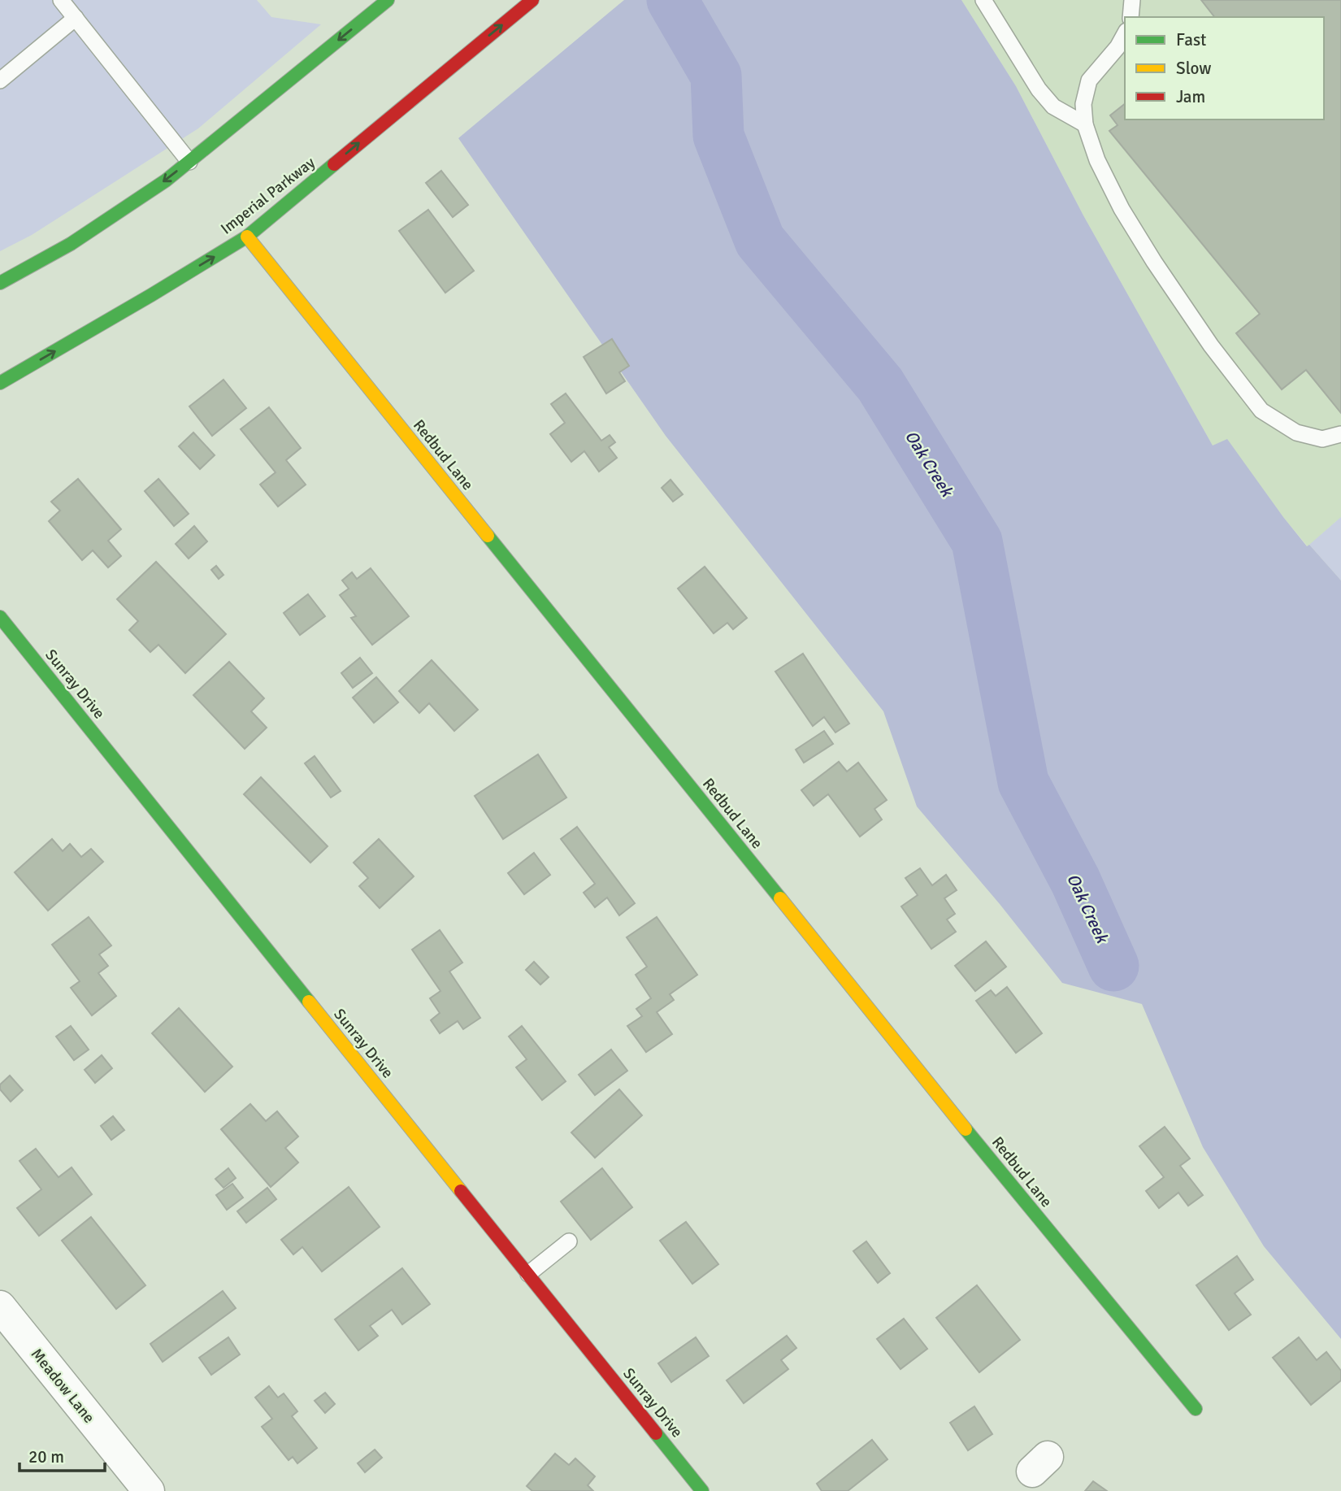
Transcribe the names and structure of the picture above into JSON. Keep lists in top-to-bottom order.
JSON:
{
  "streets": {
    "street": [
      "Imperial Parkway",
      "Redbud Lane",
      "Sunray Drive",
      "Meadow Lane"
    ]
  },
  "crossings": [
    ["Imperial Parkway", "Redbud Lane"]
  ],
  "water": ["Oak Creek"],
  "legend": ["Fast", "Slow", "Jam"],
  "scale_bar": "20 m"
}
